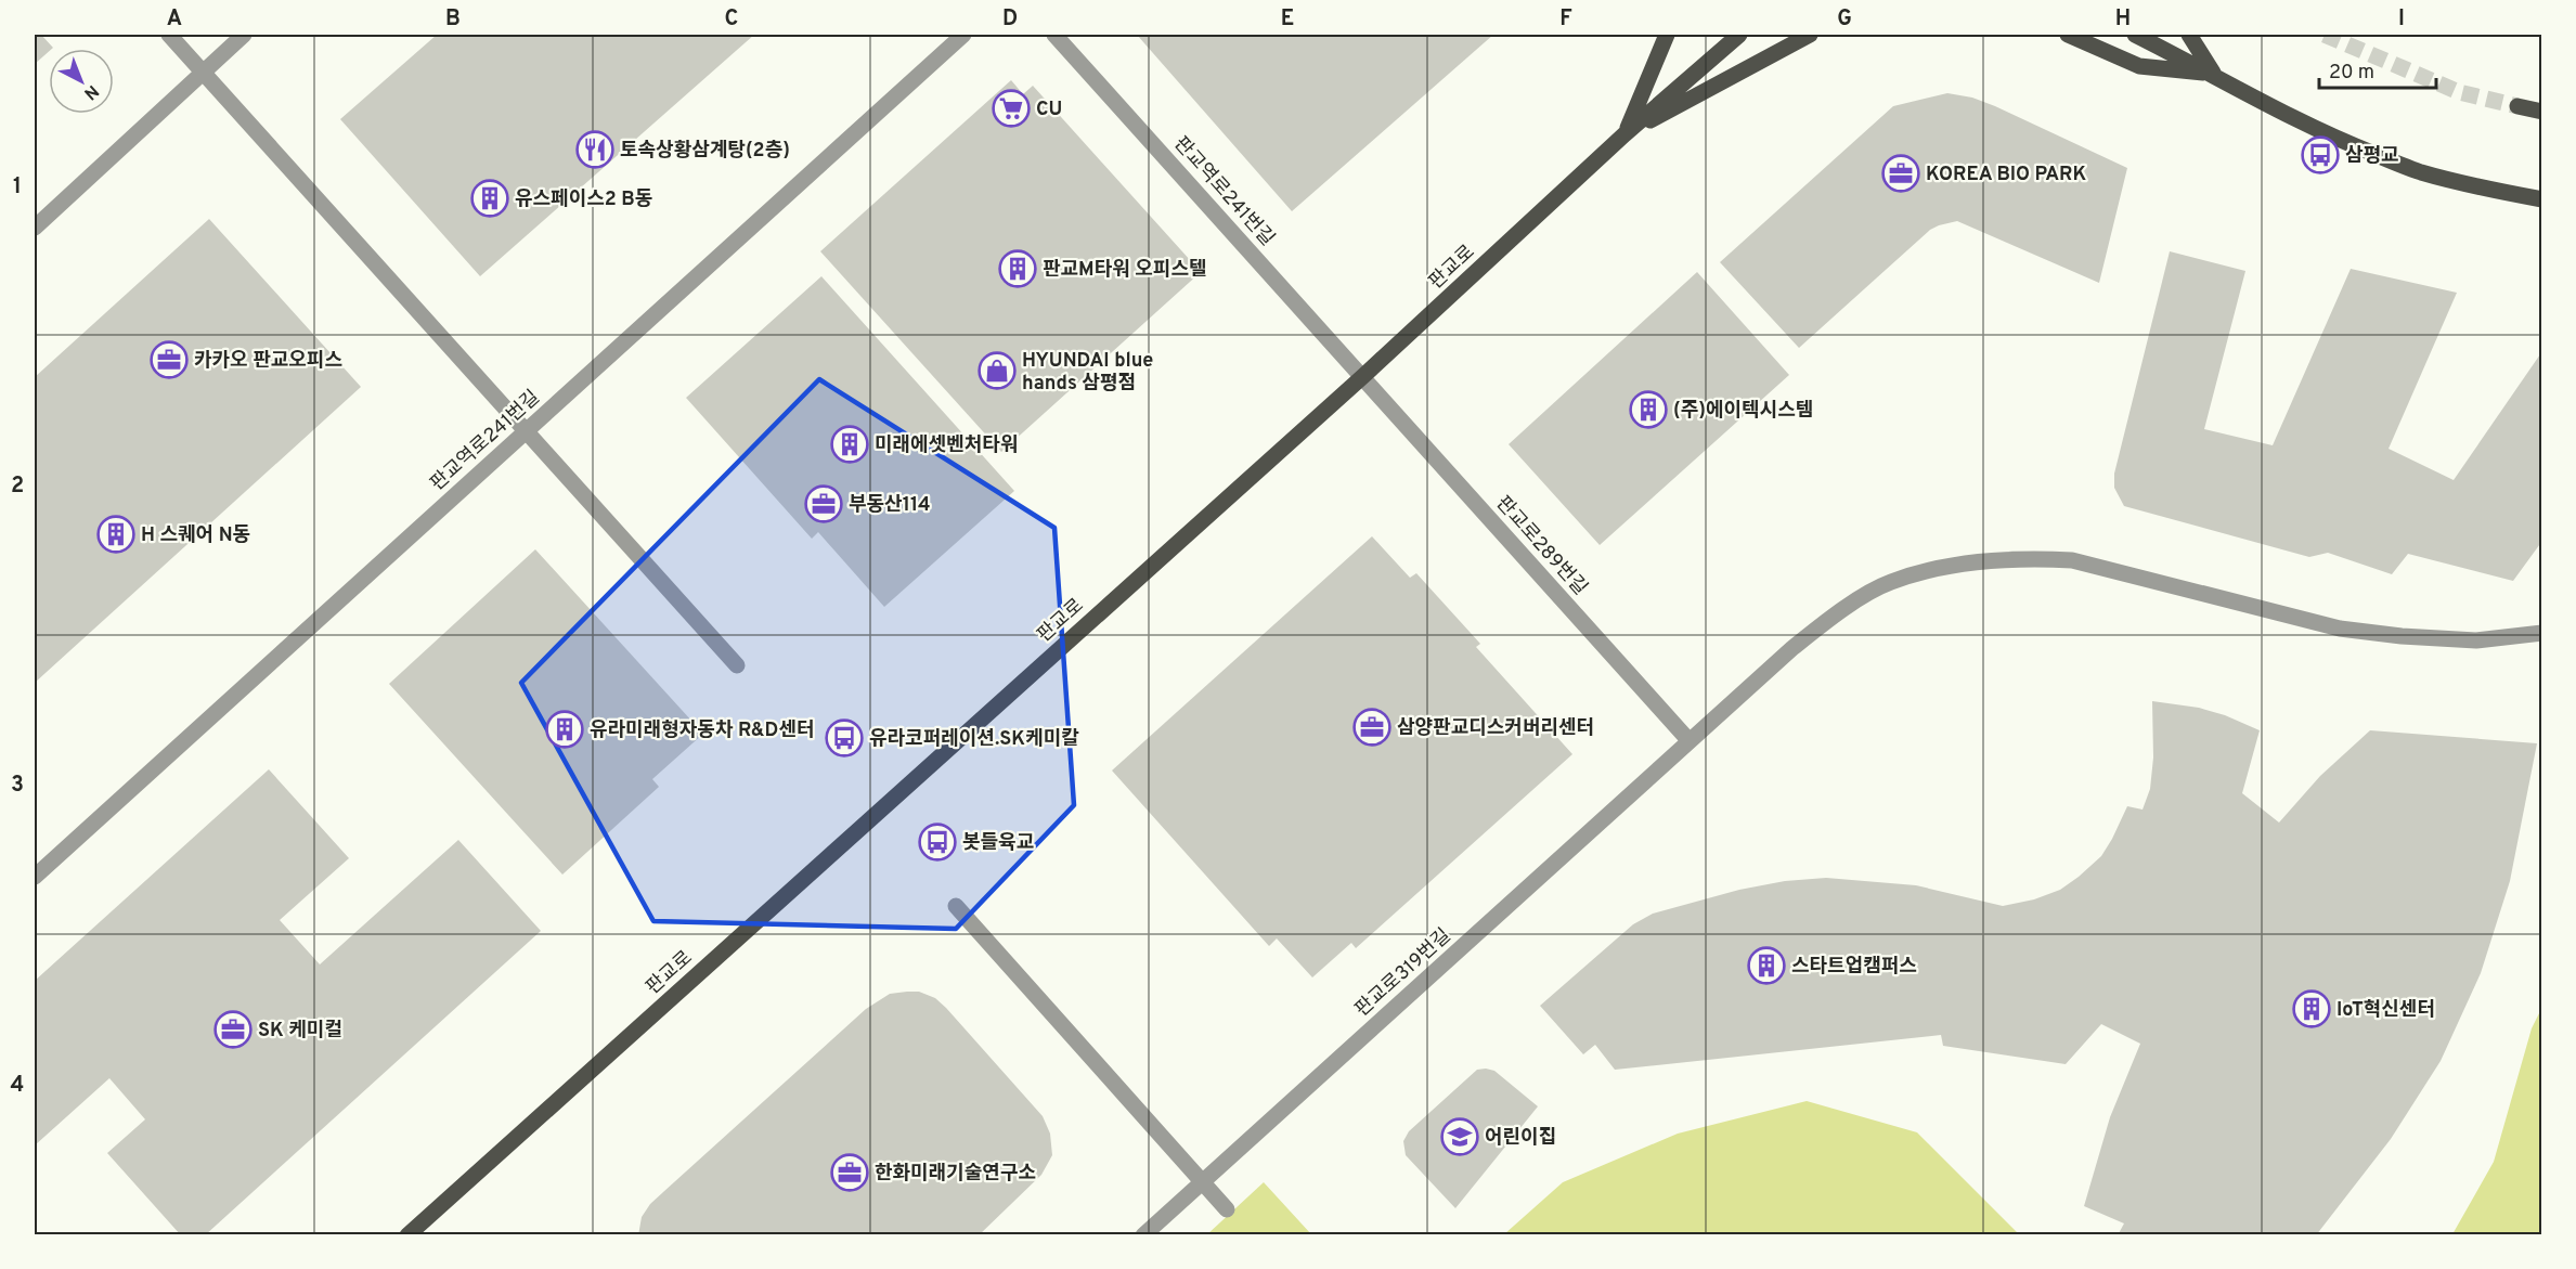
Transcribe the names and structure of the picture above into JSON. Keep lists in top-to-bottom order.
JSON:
{
  "streets": {
    "main road": ["판교로"],
    "street": ["판교역로241번길", "판교로289번길", "판교로319번길"]
  },
  "crossings": [
    ["판교역로241번길", "판교로"],
    ["판교역로241번길", "판교로289번길"],
    ["판교로", "판교로289번길"],
    ["판교로289번길", "판교로319번길"]
  ],
  "places": {
    "supermarket": ["CU"],
    "restaurant": ["토속상황삼계탕(2층)"],
    "bus stop": ["삼평교", "유라코퍼레이션.SK케미칼", "봇들육교"],
    "office": [
      "KOREA BIO PARK",
      "카카오 판교오피스",
      "부동산114",
      "삼양판교디스커버리센터",
      "SK 케미컬",
      "한화미래기술연구소"
    ],
    "building": [
      "유스페이스2 B동",
      "판교M타워 오피스텔",
      "(주)에이텍시스템",
      "미래에셋벤처타워",
      "H 스퀘어 N동",
      "유라미래형자동차 R&D센터",
      "스타트업캠퍼스",
      "IoT혁신센터"
    ],
    "shop": ["HYUNDAI blue hands 삼평점"],
    "school or university": ["어린이집"]
  },
  "scale_bar": "20 m",
  "north": "bottom right",
  "grid": {
    "columns": [
      "A",
      "B",
      "C",
      "D",
      "E",
      "F",
      "G",
      "H",
      "I"
    ],
    "rows": [
      "1",
      "2",
      "3",
      "4"
    ]
  }
}
